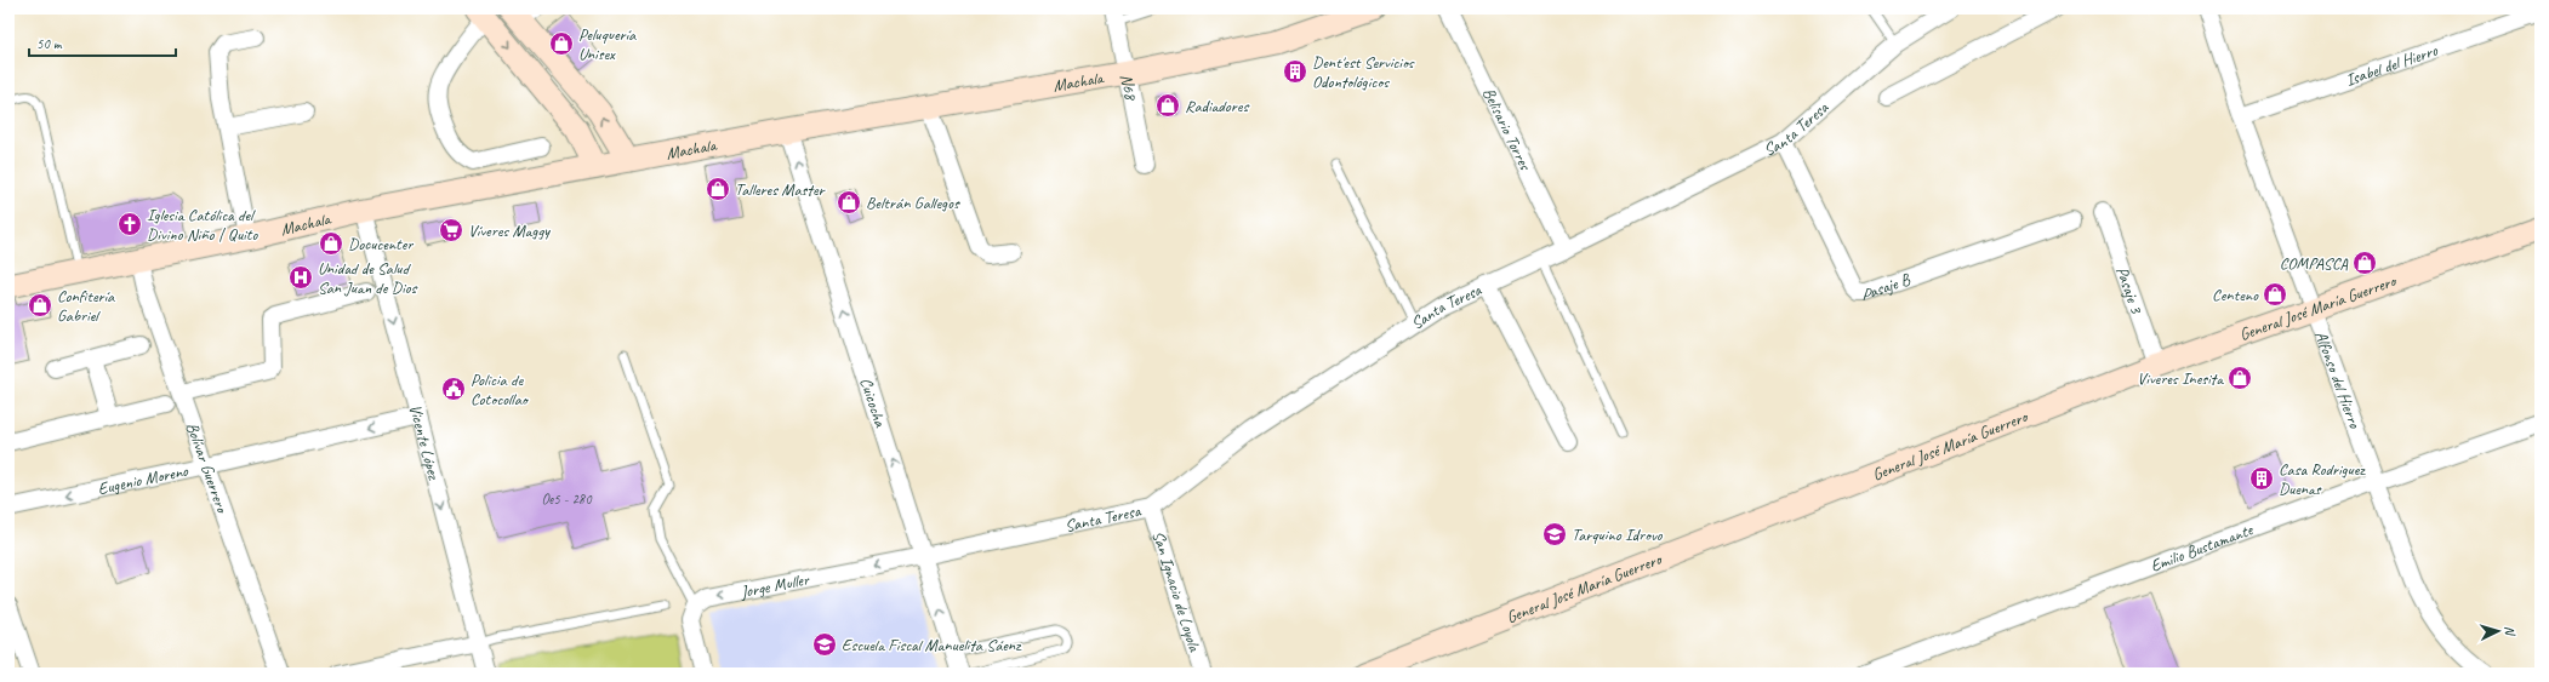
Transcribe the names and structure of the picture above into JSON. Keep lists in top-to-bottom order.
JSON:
{
  "streets": {
    "street": [
      "Isabel del Hierro",
      "Machala",
      "N68",
      "Santa Teresa",
      "Belisario Torres",
      "Pasaje B",
      "Pasaje 3",
      "General José María Guerrero",
      "Alfonso del Hierro",
      "Cuicocha",
      "Vicente López",
      "Bolívar Guerrero",
      "Eugenio Moreno",
      "Emilio Bustamante",
      "Jorge Muller",
      "San Ignacio de Loyola"
    ]
  },
  "crossings": [
    ["Isabel del Hierro", "Alfonso del Hierro"],
    ["Machala", "N68"],
    ["Machala", "Cuicocha"],
    ["Machala", "Vicente López"],
    ["Machala", "Bolívar Guerrero"],
    ["Santa Teresa", "Belisario Torres"],
    ["Santa Teresa", "Pasaje B"],
    ["Santa Teresa", "Cuicocha"],
    ["Santa Teresa", "Jorge Muller"],
    ["Santa Teresa", "San Ignacio de Loyola"],
    ["Pasaje 3", "General José María Guerrero"],
    ["General José María Guerrero", "Alfonso del Hierro"],
    ["Alfonso del Hierro", "Emilio Bustamante"],
    ["Cuicocha", "Jorge Muller"],
    ["Vicente López", "Eugenio Moreno"],
    ["Bolívar Guerrero", "Eugenio Moreno"]
  ],
  "one_way": ["Cuicocha", "Vicente López", "Jorge Muller"],
  "places": {
    "shop": [
      "Peluquería Unisex",
      "Radiadores",
      "Talleres Master",
      "Beltrán Gallegos",
      "Docucenter",
      "COMPASCA",
      "Centeno",
      "Confitería Gabriel",
      "Viveres Inesita"
    ],
    "building": ["Dent'est Servicios Odontológicos", "Casa Rodriguez Duenas"],
    "church": ["Iglesia Católica del Divino Niño | Quito"],
    "supermarket": ["Víveres Maggy"],
    "hospital": ["Unidad de Salud San Juan de Dios"],
    "public building": ["Policia de Cotocollao"],
    "school or university": ["Tarquino Idrovo", "Escuela Fiscal Manuelita Sáenz"]
  },
  "house_numbers": ["Oe5 - 280"],
  "scale_bar": "50 m",
  "north": "right"
}
